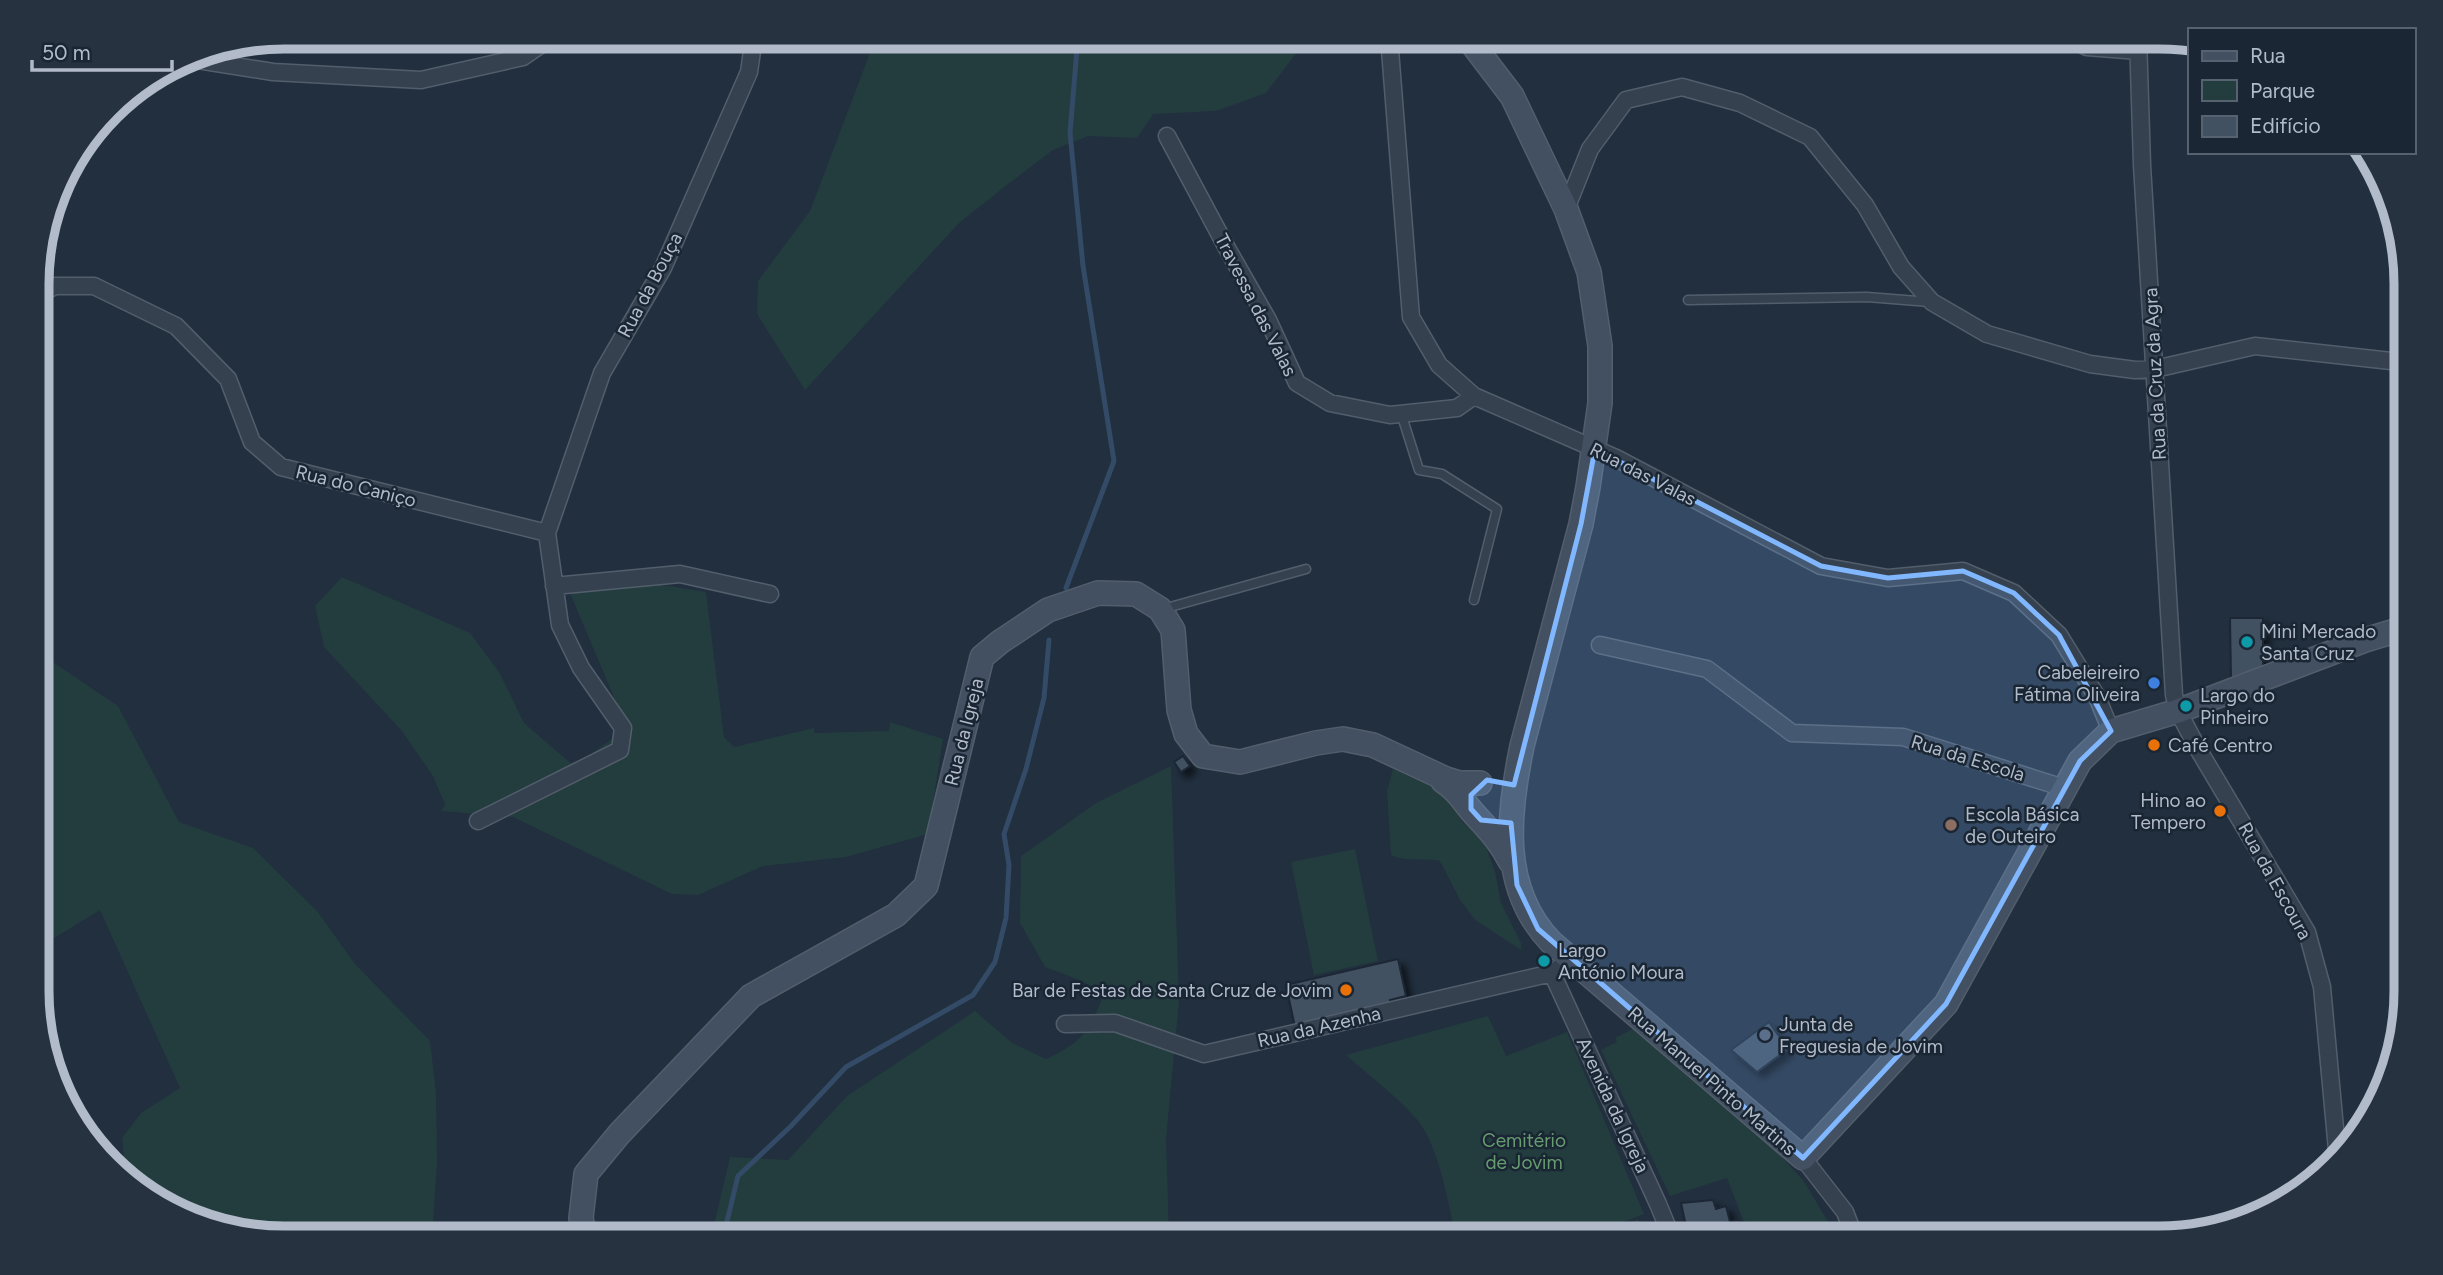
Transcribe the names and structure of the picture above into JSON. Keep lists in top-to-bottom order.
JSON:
{
  "streets": {
    "street": [
      "Rua da Bouça",
      "Travessa das Valas",
      "Rua da Cruz da Agra",
      "Rua das Valas",
      "Rua do Caniço",
      "Rua da Igreja",
      "Rua da Escola",
      "Rua da Escoura",
      "Rua da Azenha",
      "Rua Manuel Pinto Martins",
      "Avenida da Igreja"
    ]
  },
  "crossings": [
    ["Rua da Bouça", "Rua do Caniço"],
    ["Travessa das Valas", "Rua das Valas"],
    ["Rua da Cruz da Agra", "Rua da Escoura"],
    ["Rua da Azenha", "Rua Manuel Pinto Martins"],
    ["Rua da Azenha", "Avenida da Igreja"],
    ["Rua Manuel Pinto Martins", "Avenida da Igreja"]
  ],
  "parks": ["Cemitério de Jovim"],
  "places": [
    "Mini Mercado Santa Cruz",
    "Cabeleireiro Fátima Oliveira",
    "Largo do Pinheiro",
    "Café Centro",
    "Hino ao Tempero",
    "Escola Básica de Outeiro",
    "Largo António Moura",
    "Bar de Festas de Santa Cruz de Jovim",
    "Junta de Freguesia de Jovim"
  ],
  "legend": ["Rua", "Parque", "Edifício"],
  "scale_bar": "50 m"
}
